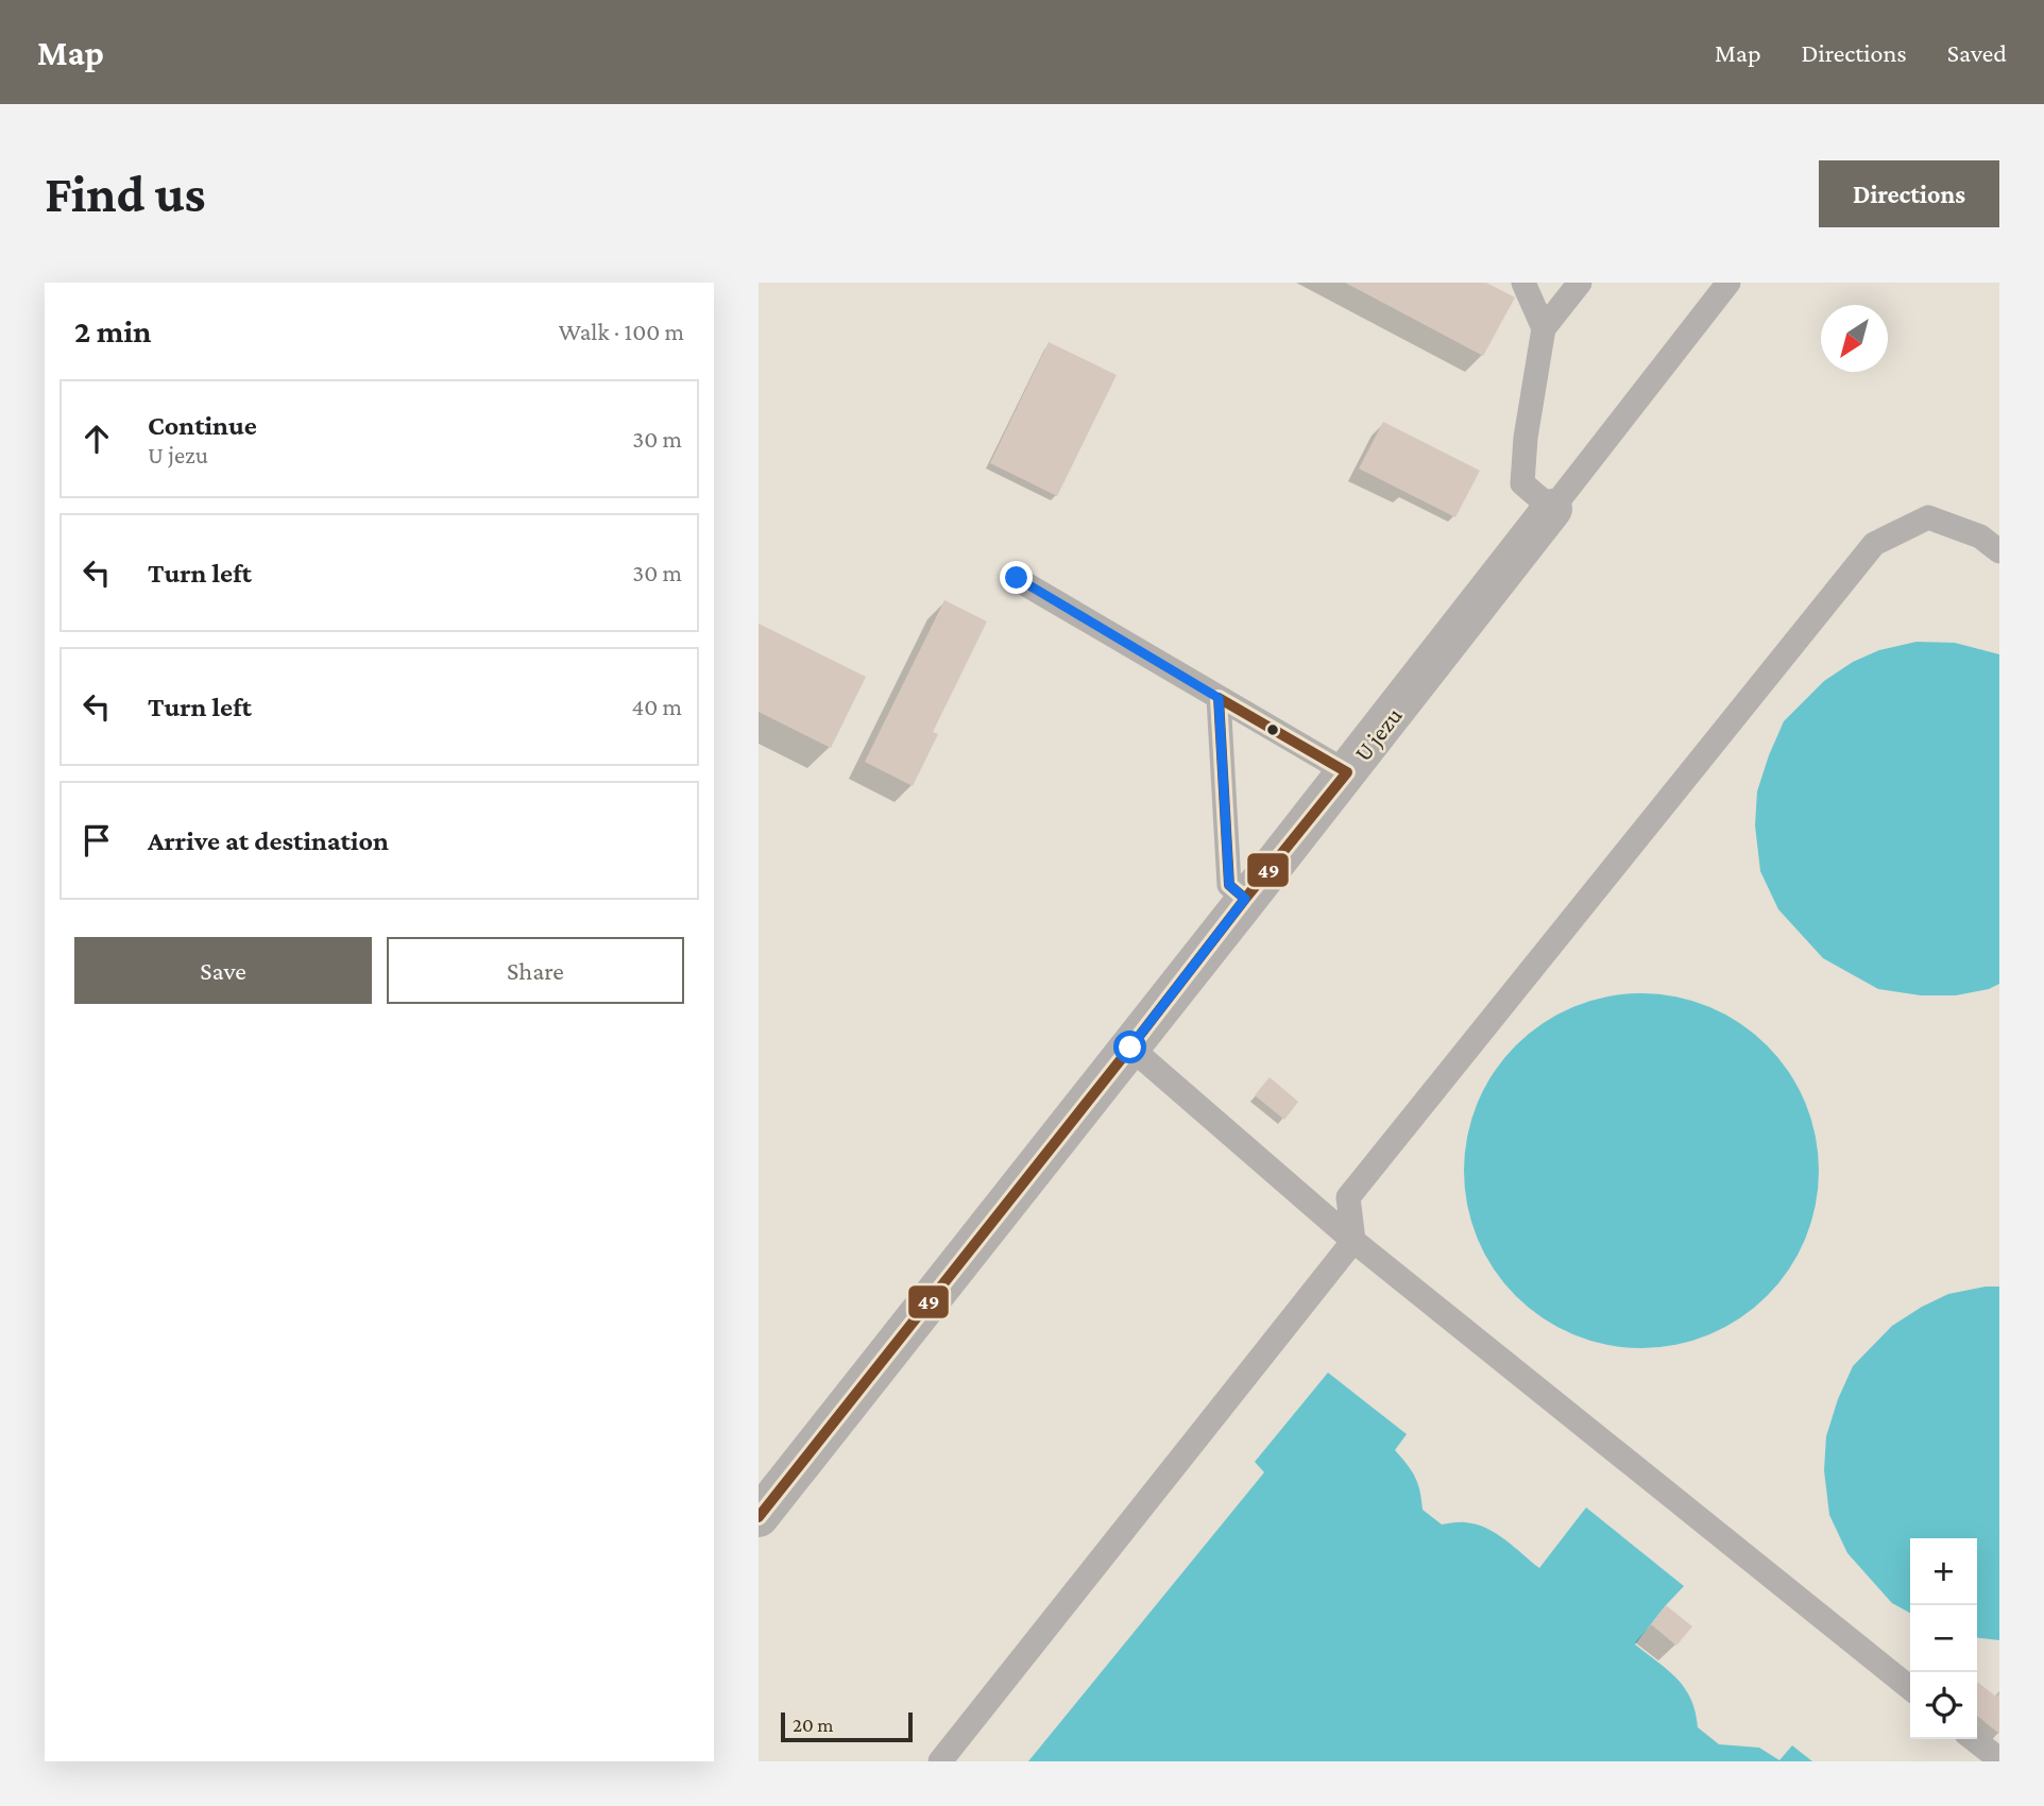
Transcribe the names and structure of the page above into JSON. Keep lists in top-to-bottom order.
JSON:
{
  "streets": {
    "street": ["U jezu"]
  },
  "lines": ["transit line 49"],
  "scale_bar": "20 m",
  "north": "bottom left",
  "page": {
    "header": "Map",
    "nav": ["Map", "Directions", "Saved"],
    "buttons": [
      "Directions",
      ["Save", "Share"]
    ],
    "title": "Find us",
    "heading": ["2 min", "Walk · 100 m"],
    "list": [
      ["Continue", "U jezu", "30 m"],
      ["Turn left", "30 m"],
      ["Turn left", "40 m"],
      "Arrive at destination"
    ],
    "map_buttons": ["+", "−"],
    "scale": "20 m"
  }
}
